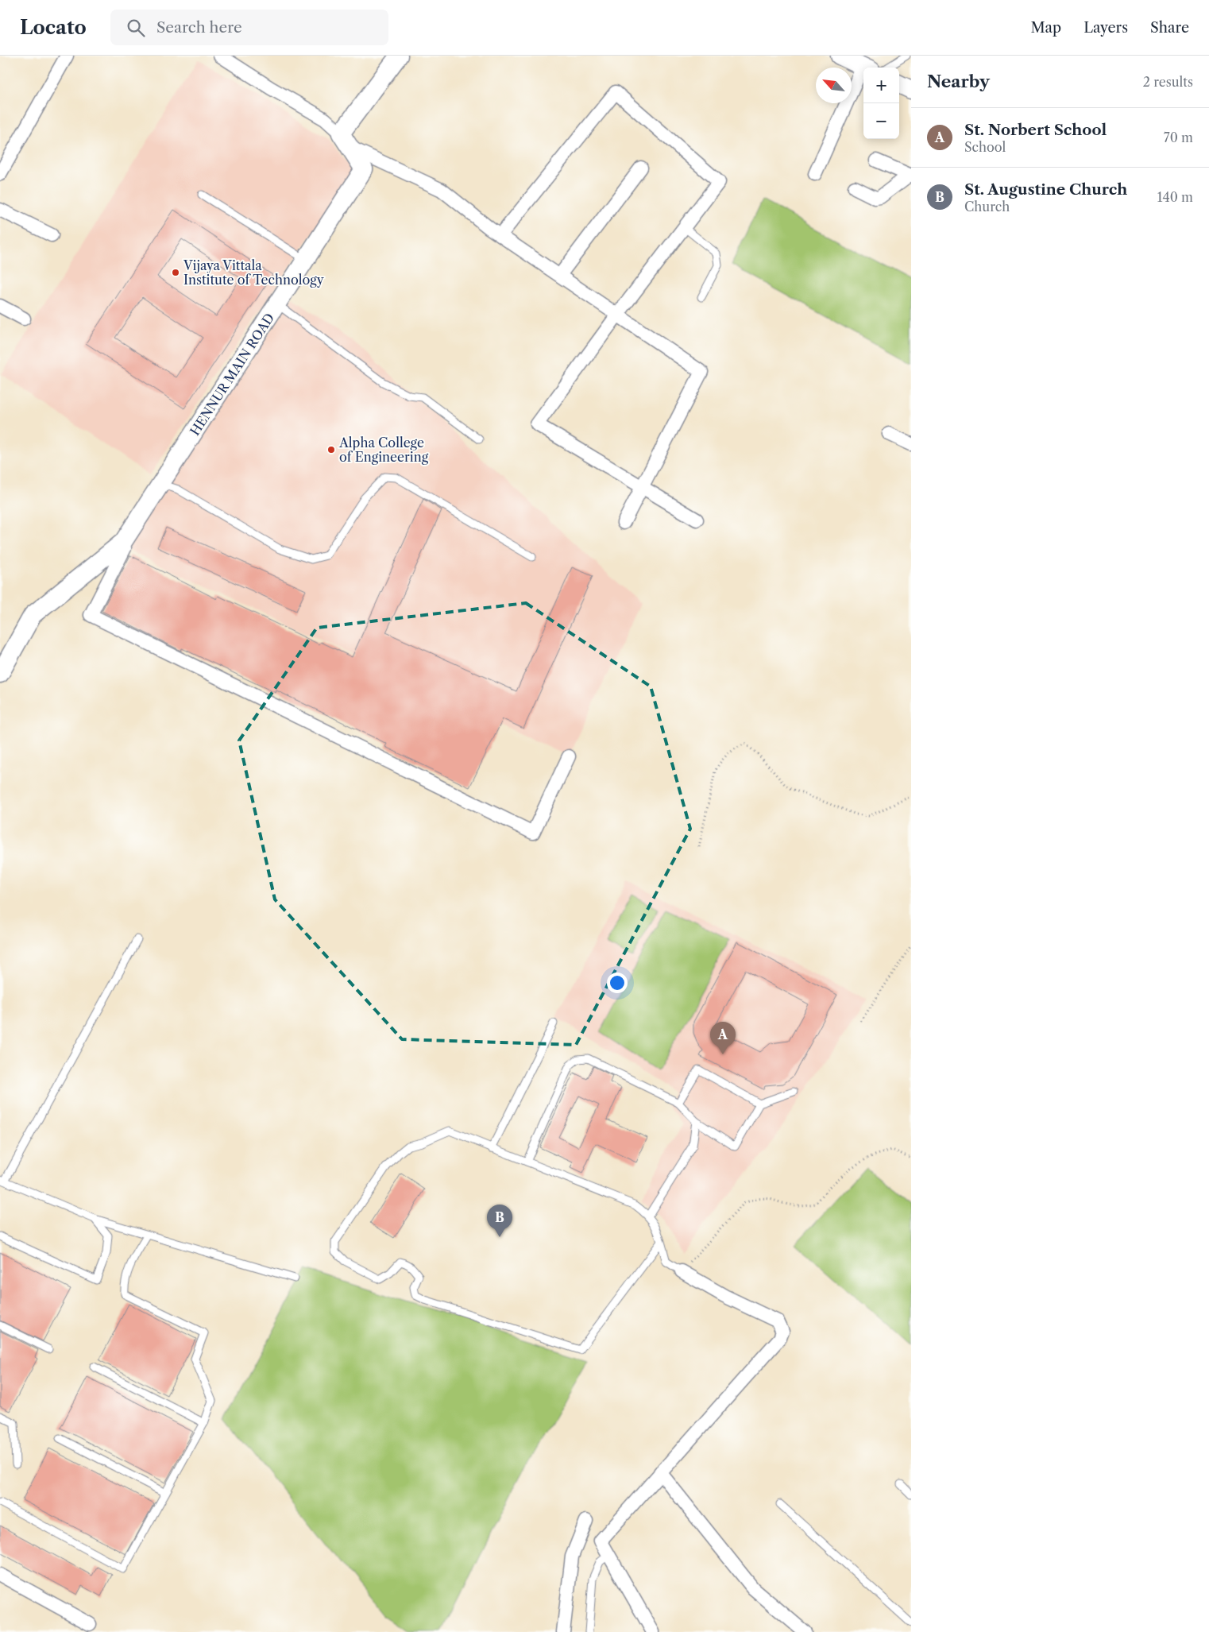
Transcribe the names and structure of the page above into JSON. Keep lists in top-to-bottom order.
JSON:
{
  "streets": {
    "main road": ["HENNUR MAIN ROAD"]
  },
  "places": ["Vijaya Vittala Institute of Technology", "Alpha College of Engineering"],
  "north": "top left",
  "page": {
    "header": "Locato",
    "search": "Search here",
    "nav": ["Map", "Layers", "Share"],
    "heading": ["Nearby", "2 results"],
    "map_buttons": ["+", "−"],
    "list": [
      {
        "mark": "A",
        "name": "St. Norbert School",
        "note": "School",
        "value": "70 m"
      },
      {
        "mark": "B",
        "name": "St. Augustine Church",
        "note": "Church",
        "value": "140 m"
      }
    ],
    "pins": ["A", "B"]
  }
}
